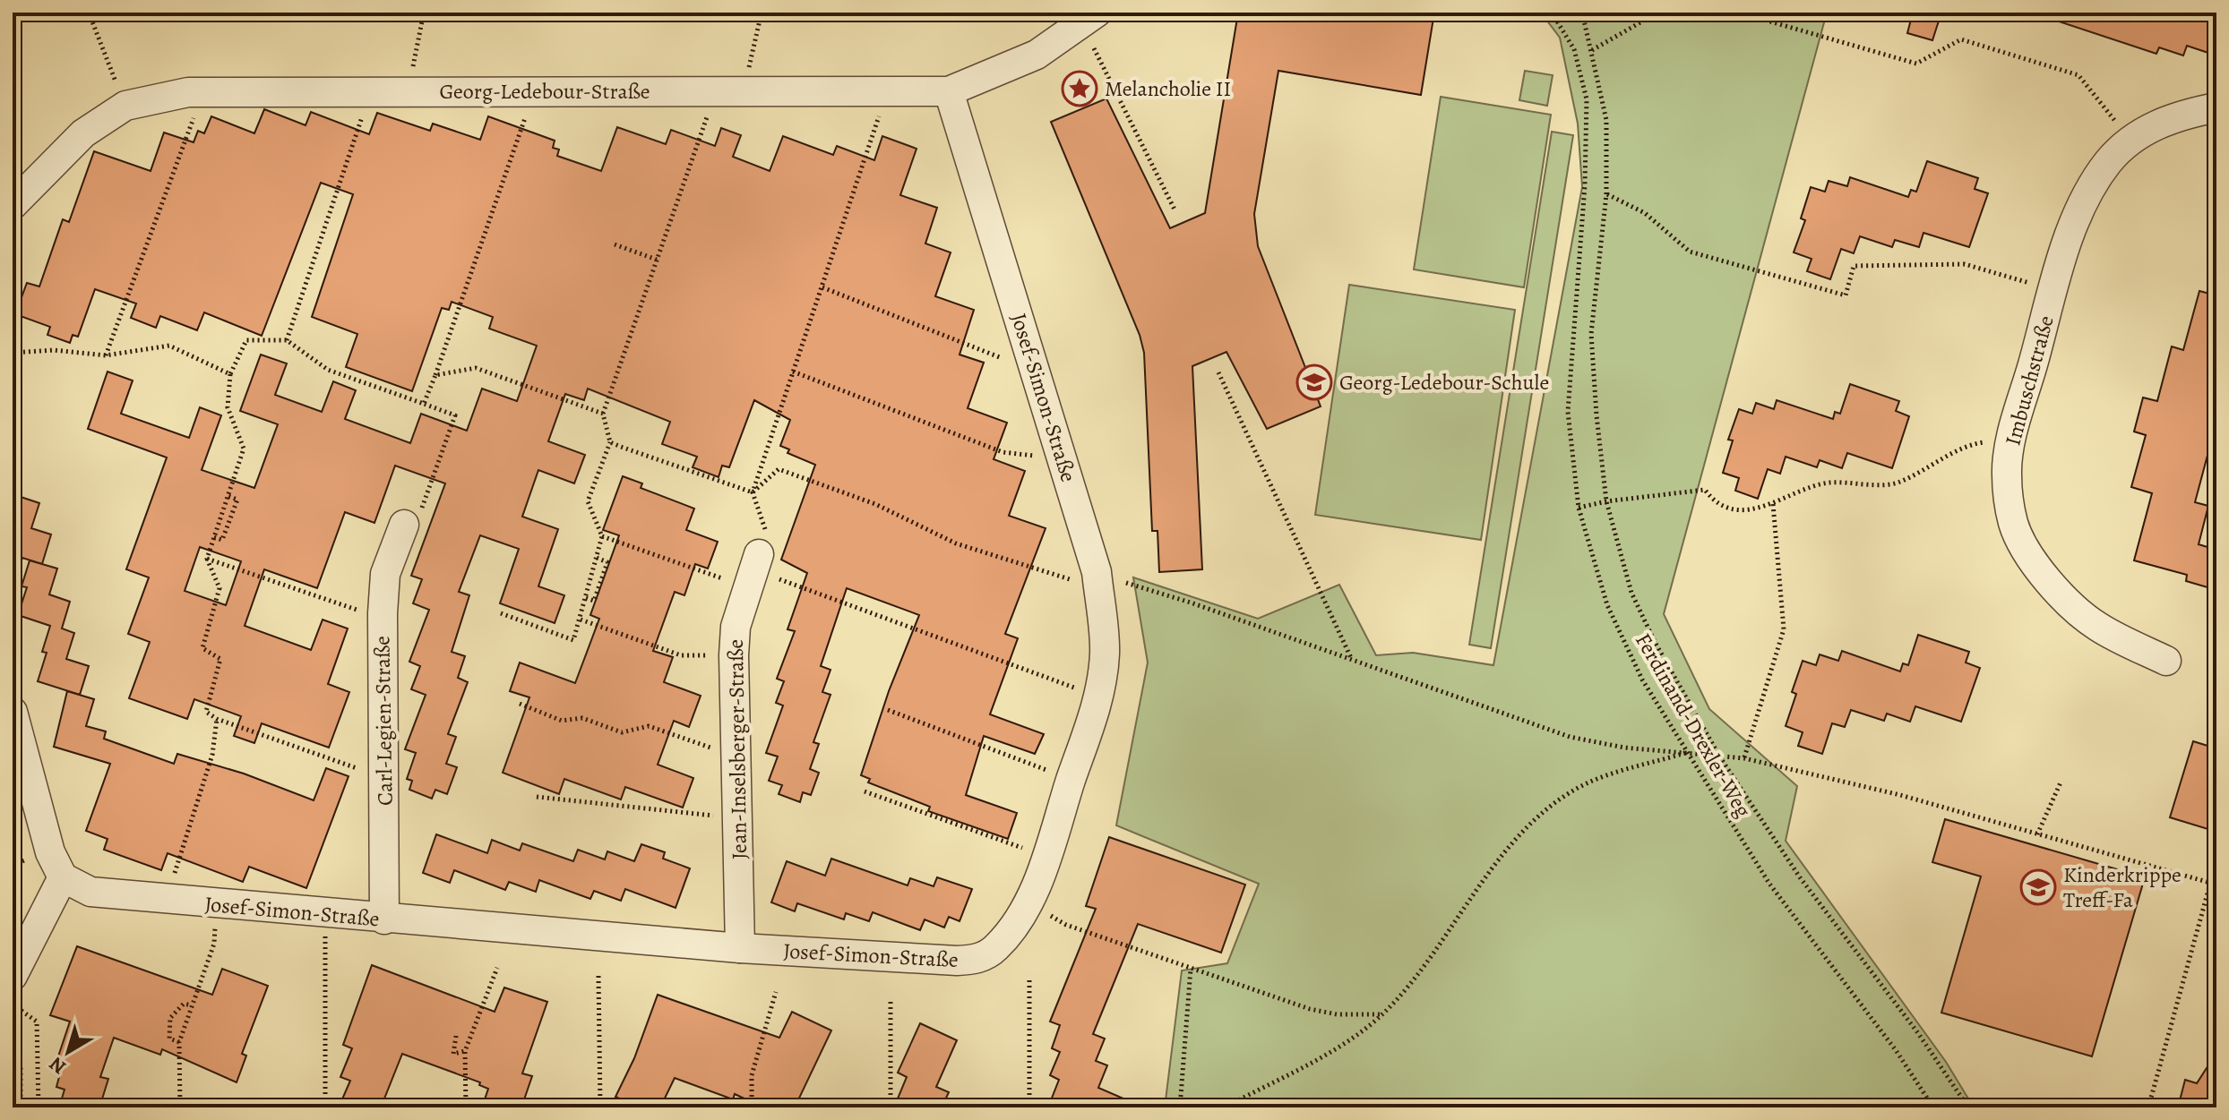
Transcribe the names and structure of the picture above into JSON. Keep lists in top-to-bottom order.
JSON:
{
  "streets": {
    "street": [
      "Georg-Ledebour-Straße",
      "Imbuschstraße",
      "Josef-Simon-Straße",
      "Carl-Legien-Straße",
      "Jean-Inselsberger-Straße"
    ],
    "path": ["Ferdinand-Drexler-Weg"]
  },
  "crossings": [
    ["Georg-Ledebour-Straße", "Josef-Simon-Straße"],
    ["Josef-Simon-Straße", "Carl-Legien-Straße"],
    ["Josef-Simon-Straße", "Jean-Inselsberger-Straße"]
  ],
  "places": {
    "place": ["Melancholie II"],
    "school or university": ["Georg-Ledebour-Schule", "Kinderkrippe Treff-Fa"]
  },
  "north": "bottom left"
}
